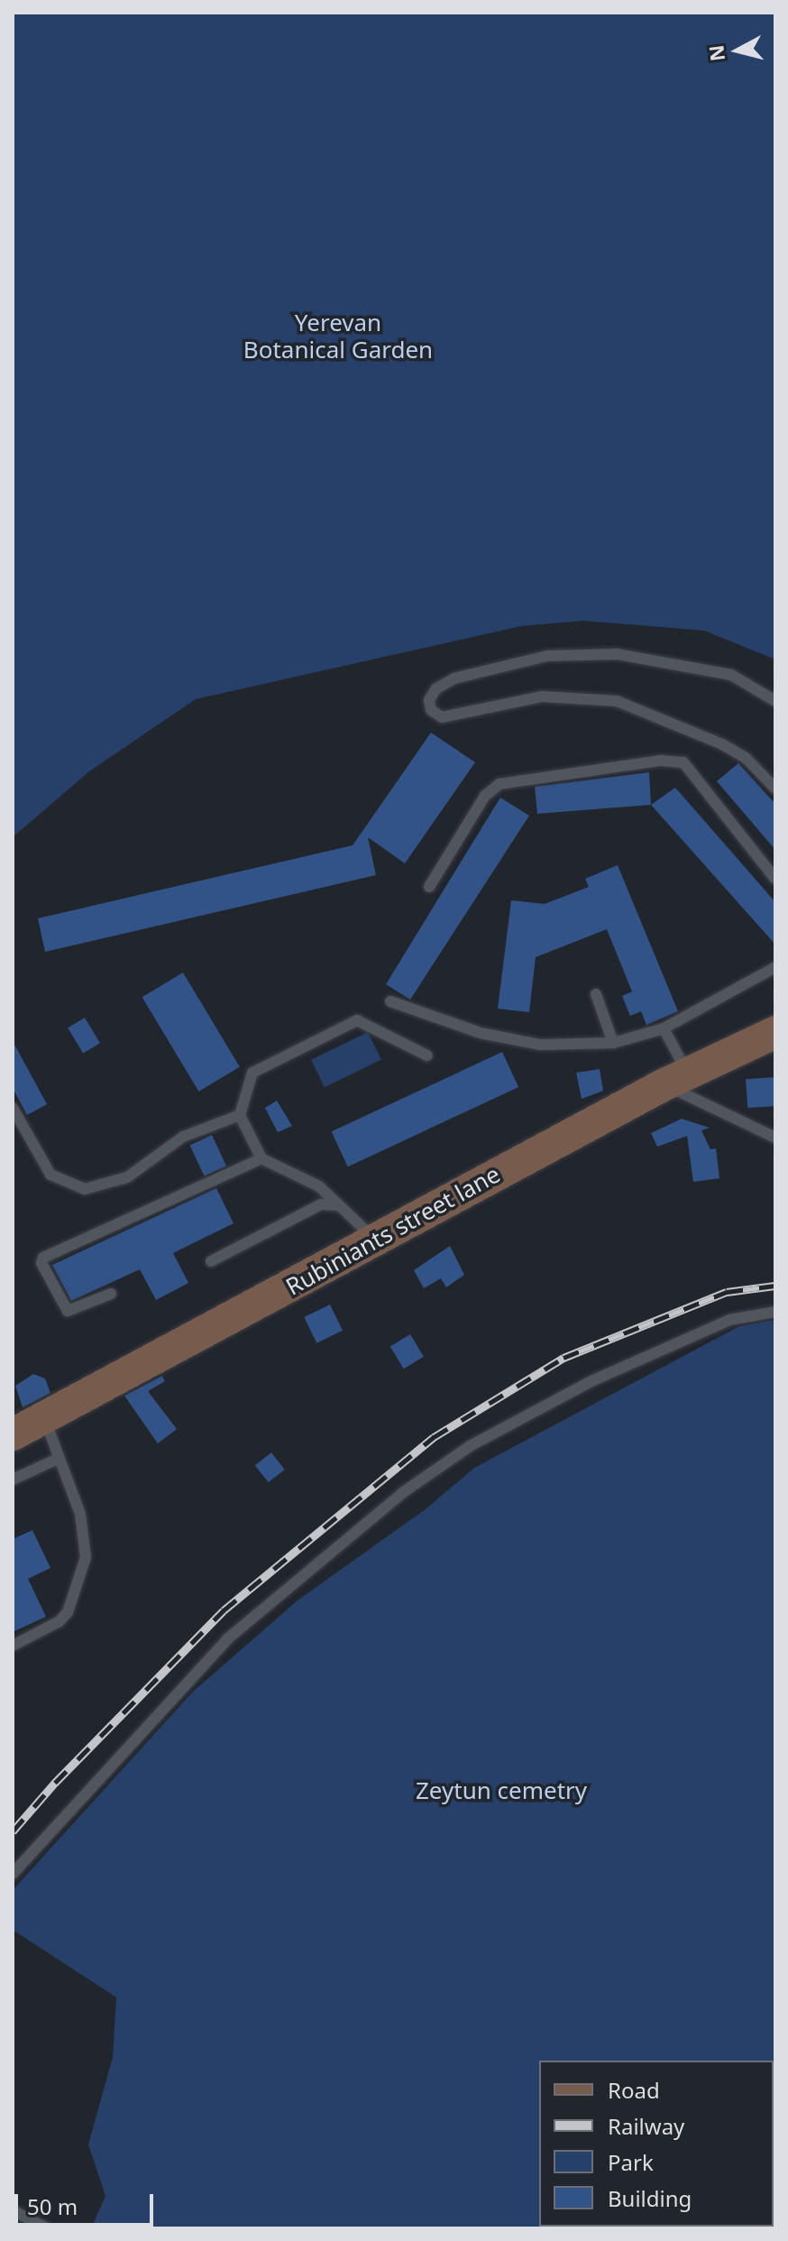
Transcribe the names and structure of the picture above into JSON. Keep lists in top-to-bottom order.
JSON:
{
  "streets": {
    "street": ["Rubiniants street lane"]
  },
  "parks": ["Yerevan Botanical Garden", "Zeytun cemetry"],
  "legend": [
    "Road",
    "Railway",
    "Park",
    "Building"
  ],
  "scale_bar": "50 m",
  "north": "left"
}
